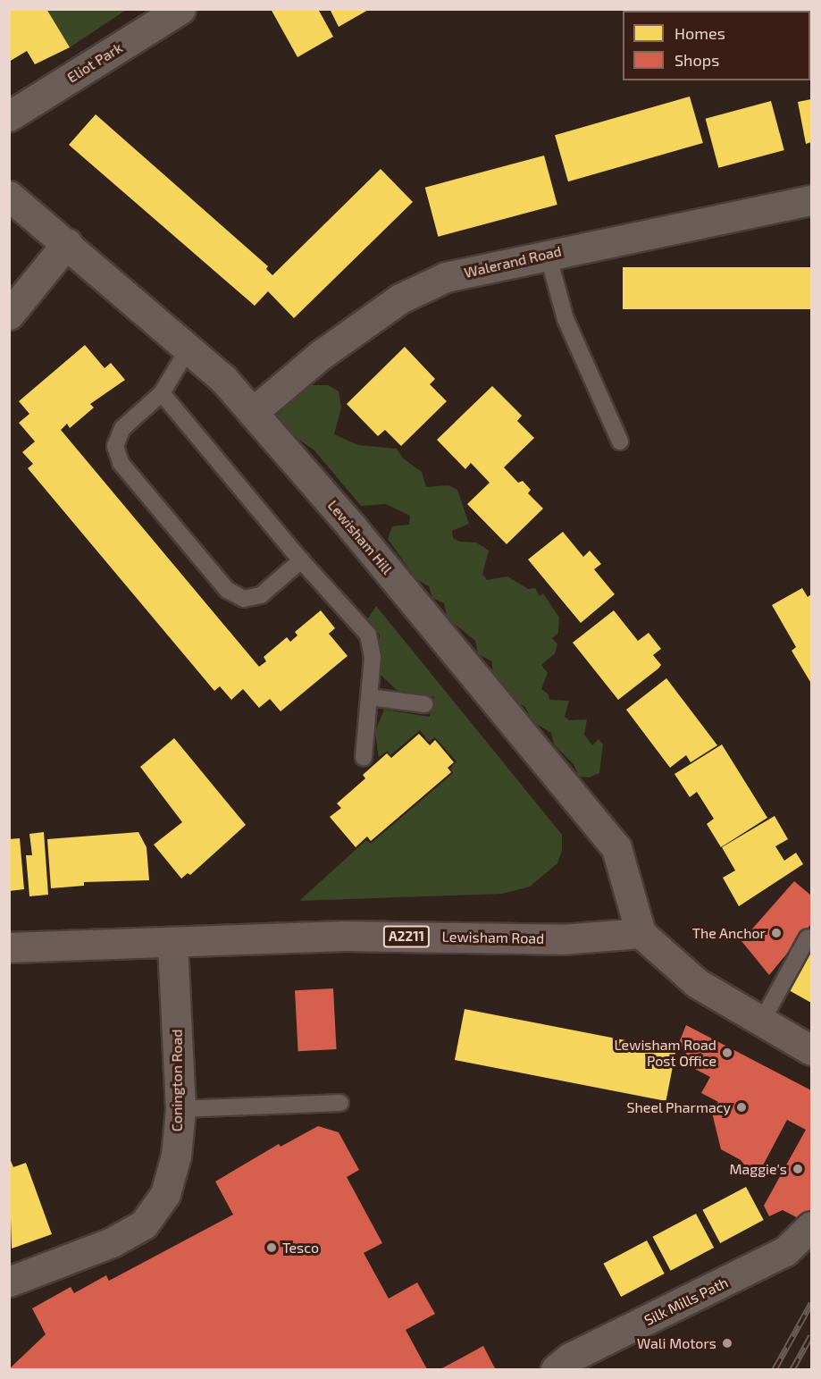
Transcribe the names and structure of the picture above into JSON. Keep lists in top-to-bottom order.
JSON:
{
  "streets": {
    "main road": ["A2211", "Lewisham Road"],
    "street": [
      "Eliot Park",
      "Walerand Road",
      "Lewisham Hill",
      "Conington Road",
      "Silk Mills Path"
    ]
  },
  "crossings": [
    ["Walerand Road", "Lewisham Hill"],
    ["Lewisham Hill", "Lewisham Road"],
    ["Lewisham Road", "Conington Road"]
  ],
  "places": [
    "The Anchor",
    "Lewisham Road Post Office",
    "Sheel Pharmacy",
    "Maggie's",
    "Tesco",
    "Wali Motors"
  ],
  "legend": ["Homes", "Shops"]
}
